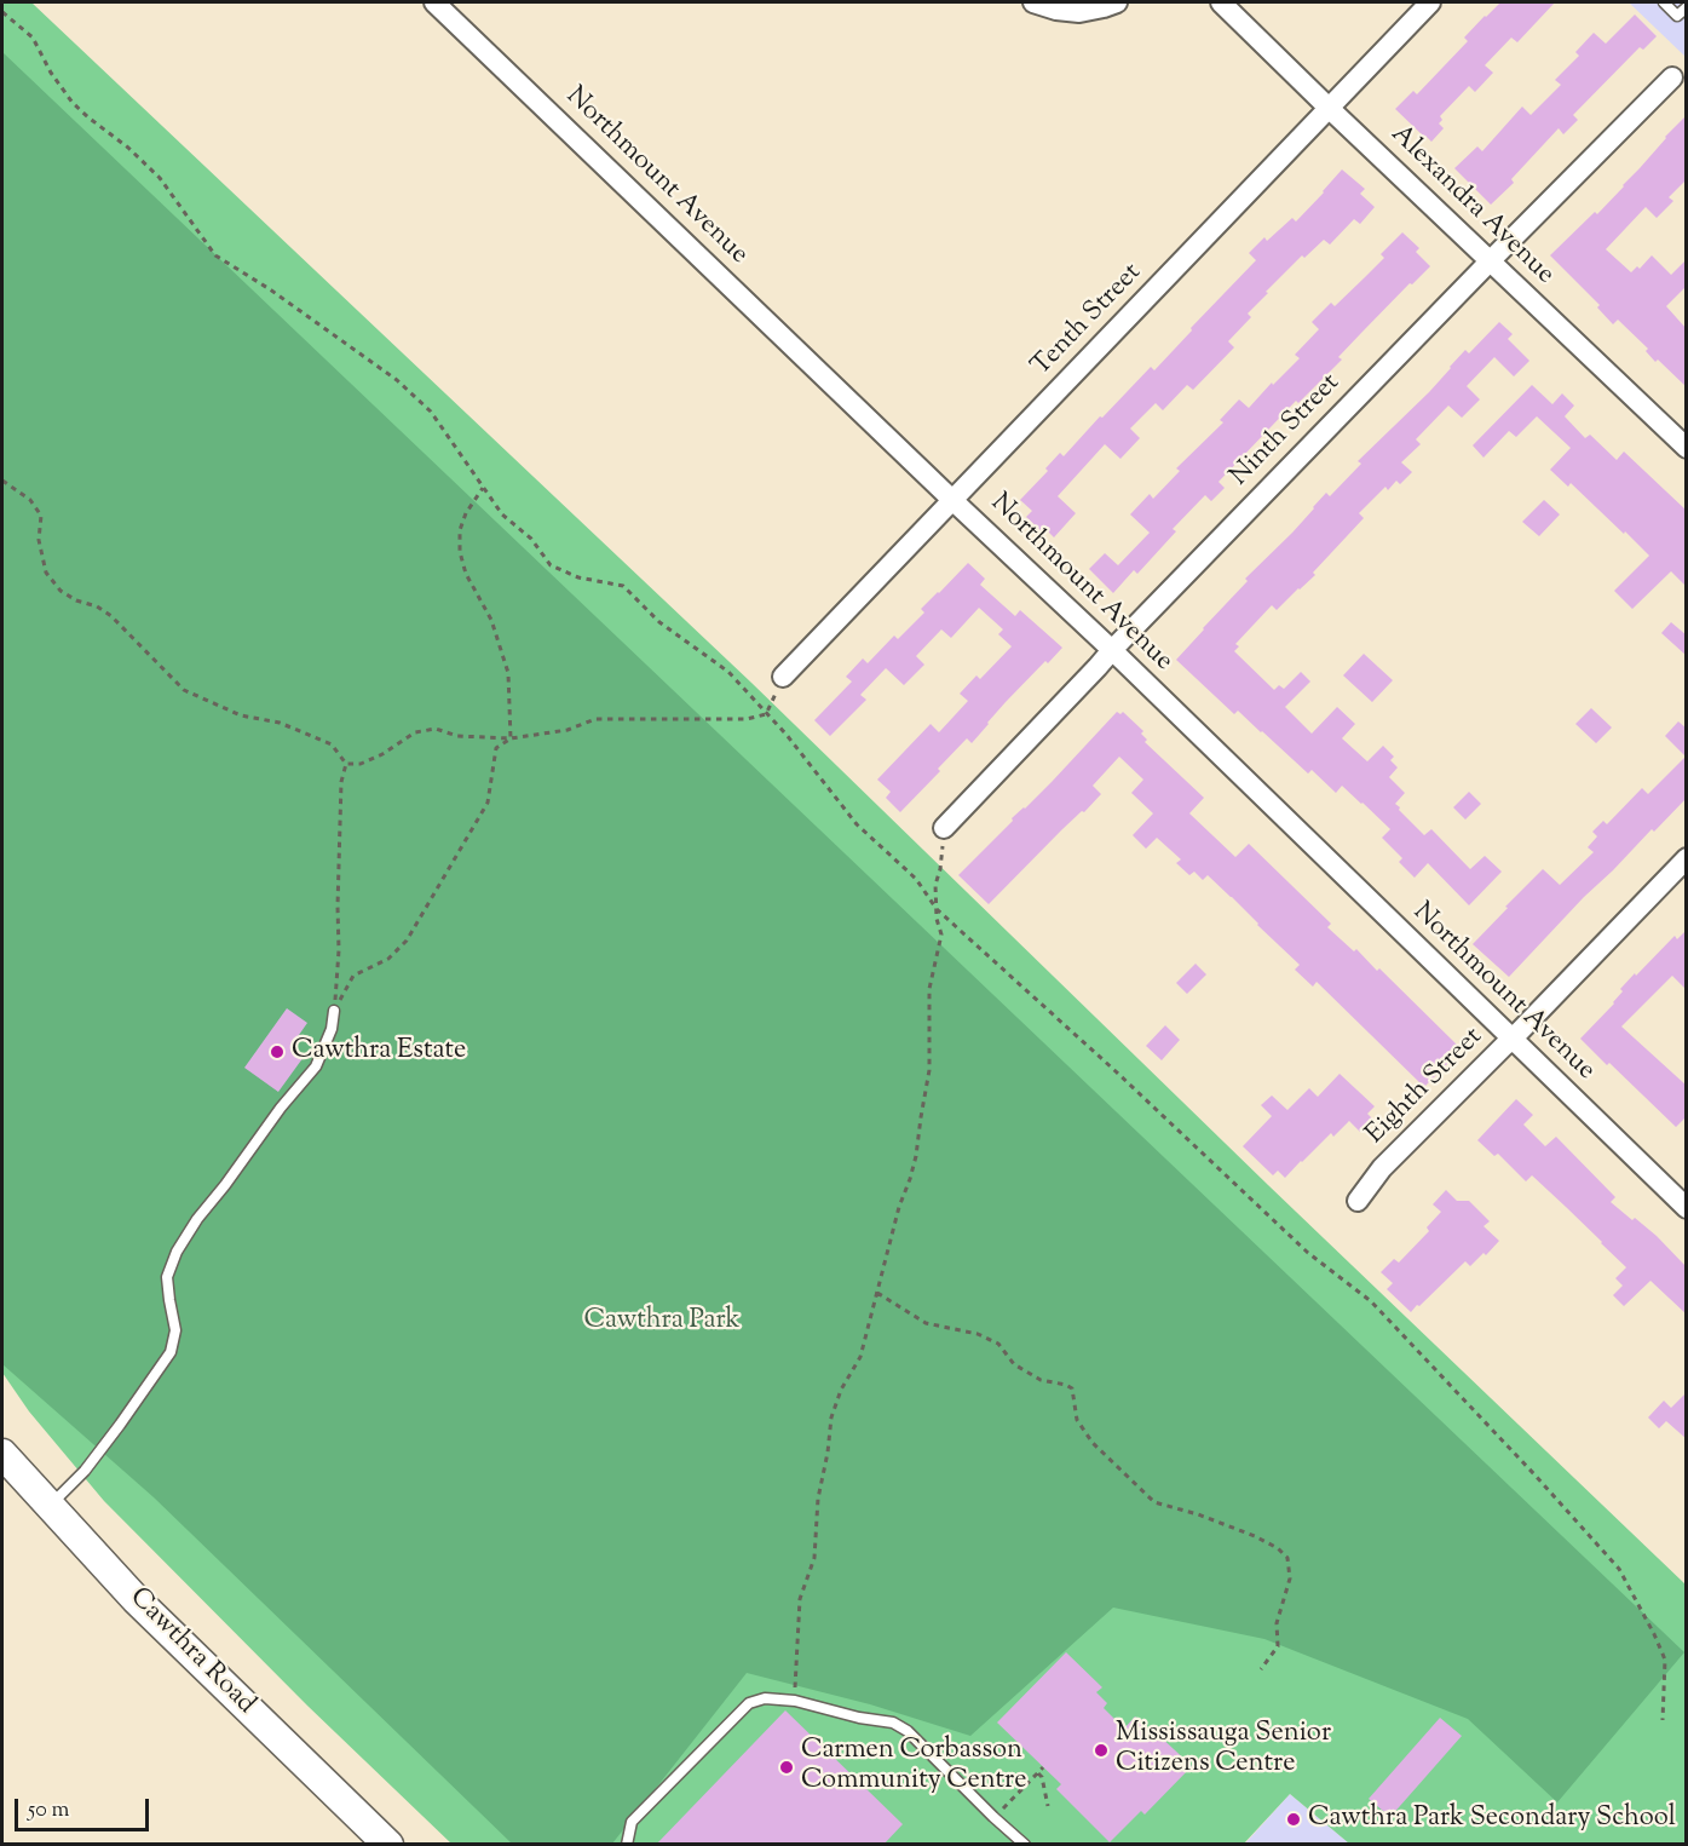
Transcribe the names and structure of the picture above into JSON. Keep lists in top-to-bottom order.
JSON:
{
  "streets": {
    "main road": ["Cawthra Road"],
    "street": [
      "Northmount Avenue",
      "Alexandra Avenue",
      "Tenth Street",
      "Ninth Street",
      "Eighth Street"
    ]
  },
  "crossings": [
    ["Northmount Avenue", "Tenth Street"],
    ["Northmount Avenue", "Ninth Street"],
    ["Northmount Avenue", "Eighth Street"],
    ["Alexandra Avenue", "Tenth Street"],
    ["Alexandra Avenue", "Ninth Street"]
  ],
  "parks": ["Cawthra Park"],
  "places": [
    "Cawthra Estate",
    "Mississauga Senior Citizens Centre",
    "Carmen Corbasson Community Centre",
    "Cawthra Park Secondary School"
  ],
  "scale_bar": "50 m"
}
